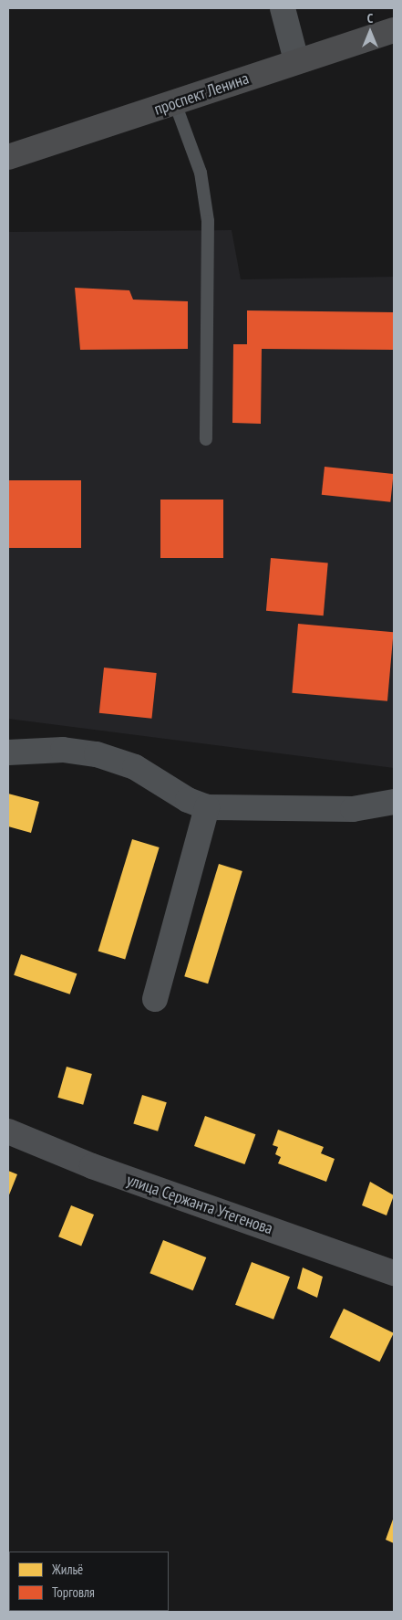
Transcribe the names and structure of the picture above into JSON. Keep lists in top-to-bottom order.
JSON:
{
  "streets": {
    "main road": ["проспект Ленина", "улица Сержанта Утегенова"]
  },
  "legend": ["Жильё", "Торговля"],
  "north": "top"
}
